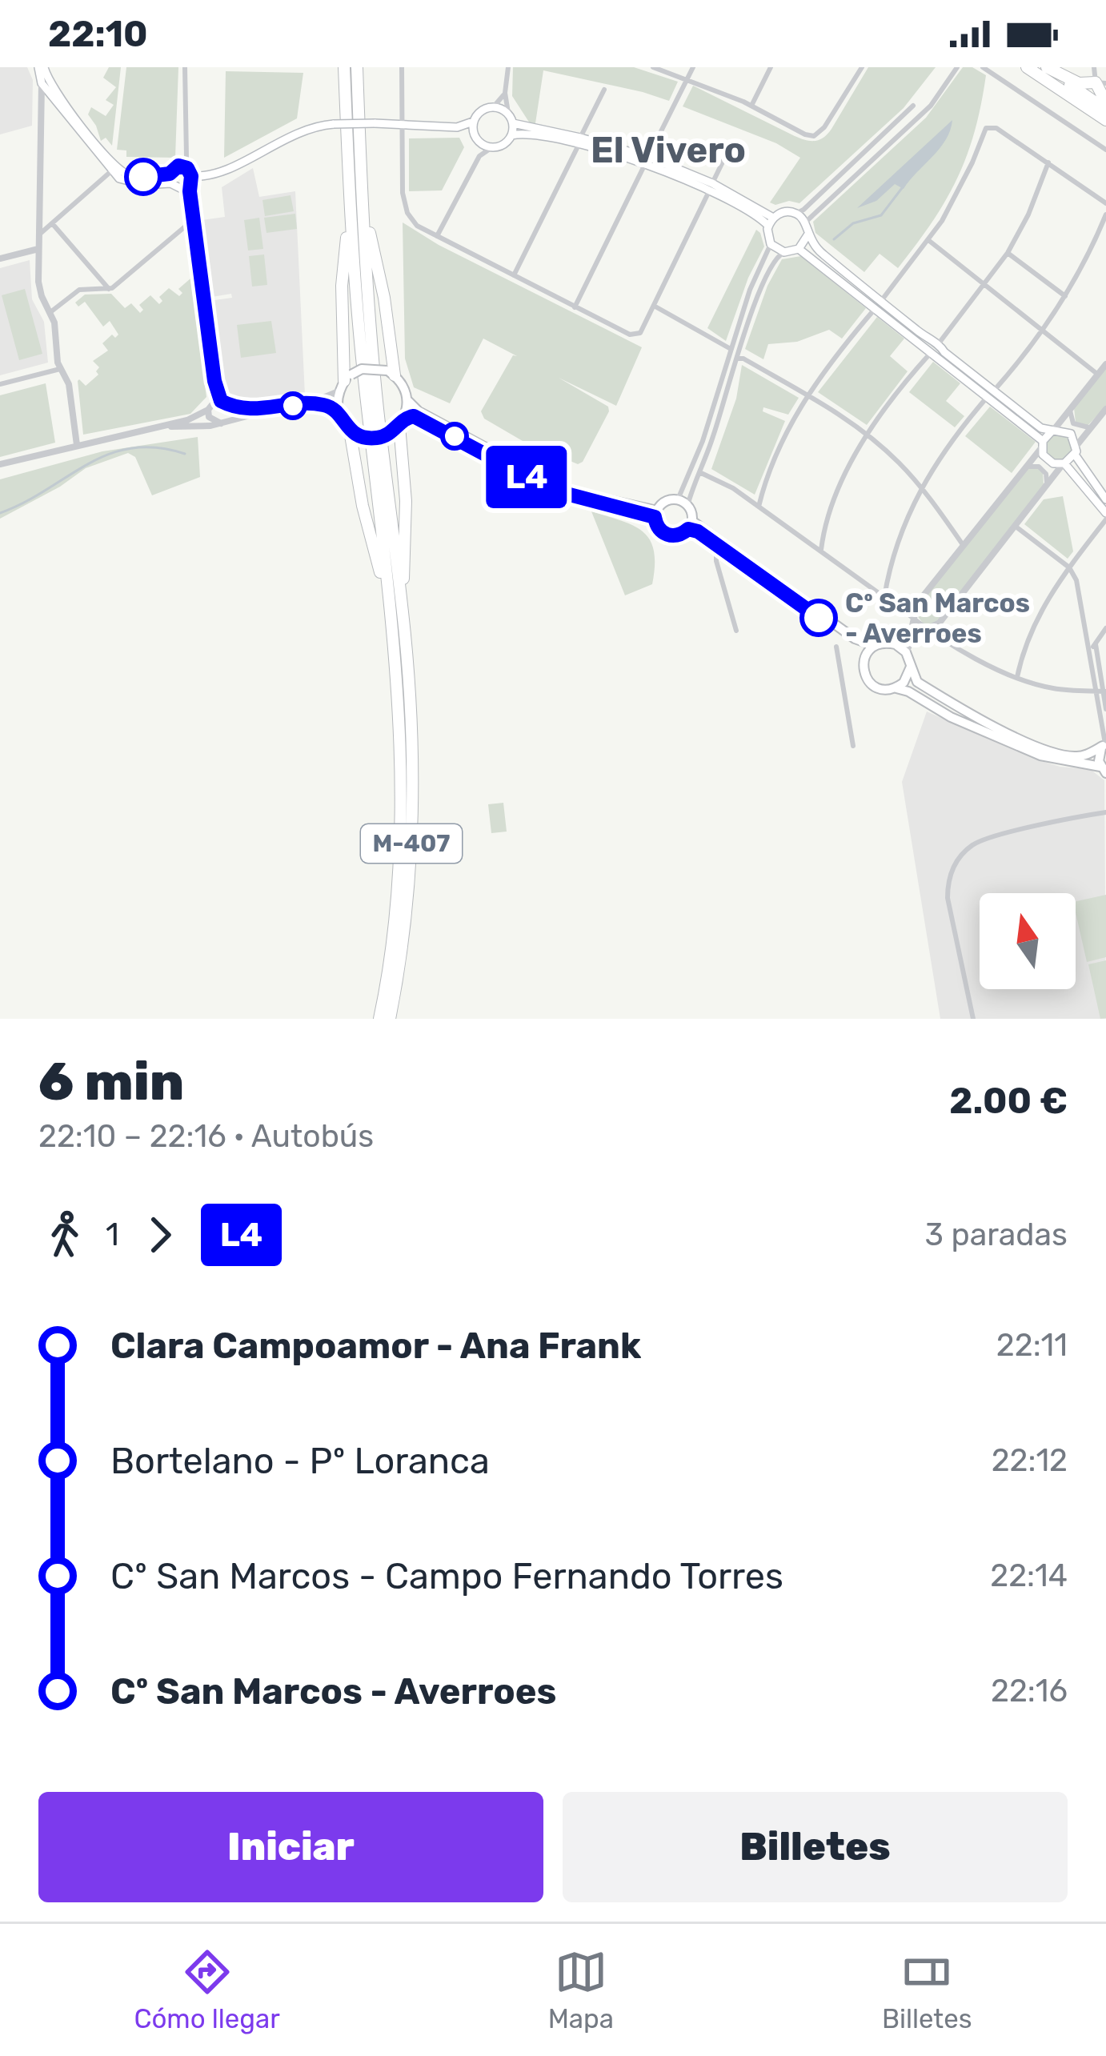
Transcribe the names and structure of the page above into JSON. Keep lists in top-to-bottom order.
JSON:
{
  "streets": {
    "highway": ["M-407"]
  },
  "districts": ["El Vivero"],
  "places": ["Cº San Marcos - Averroes"],
  "lines": ["bus line L4"],
  "north": "top",
  "page": {
    "status": "22:10",
    "on_map": "L4",
    "heading": ["6 min", "22:10 – 22:16 · Autobús", "2.00 €"],
    "legs": ["1", "L4", "3 paradas"],
    "list": [
      {
        "name": "Clara Campoamor - Ana Frank",
        "value": "22:11"
      },
      {
        "name": "Bortelano - Pº Loranca",
        "value": "22:12"
      },
      {
        "name": "Cº San Marcos - Campo Fernando Torres",
        "value": "22:14"
      },
      {
        "name": "Cº San Marcos - Averroes",
        "value": "22:16"
      }
    ],
    "buttons": ["Iniciar", "Billetes"],
    "tabs": ["Cómo llegar", "Mapa", "Billetes"]
  }
}
